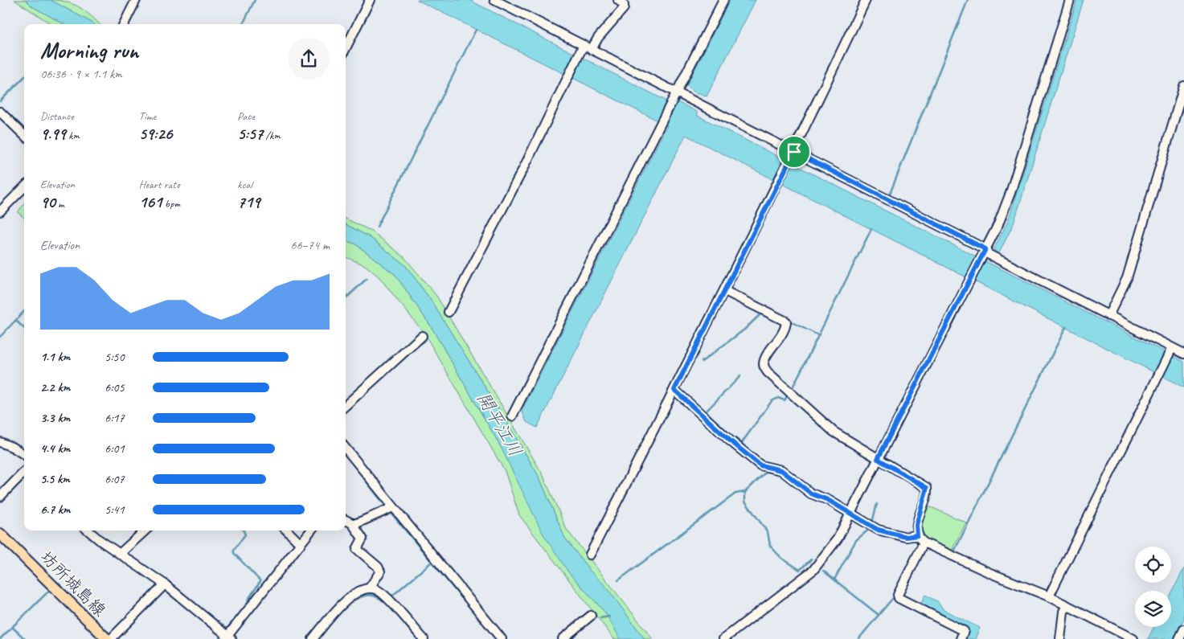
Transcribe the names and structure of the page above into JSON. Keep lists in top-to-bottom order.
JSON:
{
  "streets": {
    "main road": ["坊所城島線"]
  },
  "water": ["開平江川"],
  "page": {
    "heading": ["Morning run", "06:36 · 9 × 1.1 km"],
    "stats": [
      ["Distance", "9.99 km"],
      ["Time", "59:26"],
      ["Pace", "5:57 /km"],
      ["Elevation", "90 m"],
      ["Heart rate", "161 bpm"],
      ["kcal", "719"]
    ],
    "chart": ["Elevation", "66–74 m"],
    "list": [
      {
        "name": "1.1 km",
        "note": "5:50"
      },
      {
        "name": "2.2 km",
        "note": "6:05"
      },
      {
        "name": "3.3 km",
        "note": "6:17"
      },
      {
        "name": "4.4 km",
        "note": "6:01"
      },
      {
        "name": "5.5 km",
        "note": "6:07"
      },
      {
        "name": "6.7 km",
        "note": "5:41"
      }
    ]
  }
}
